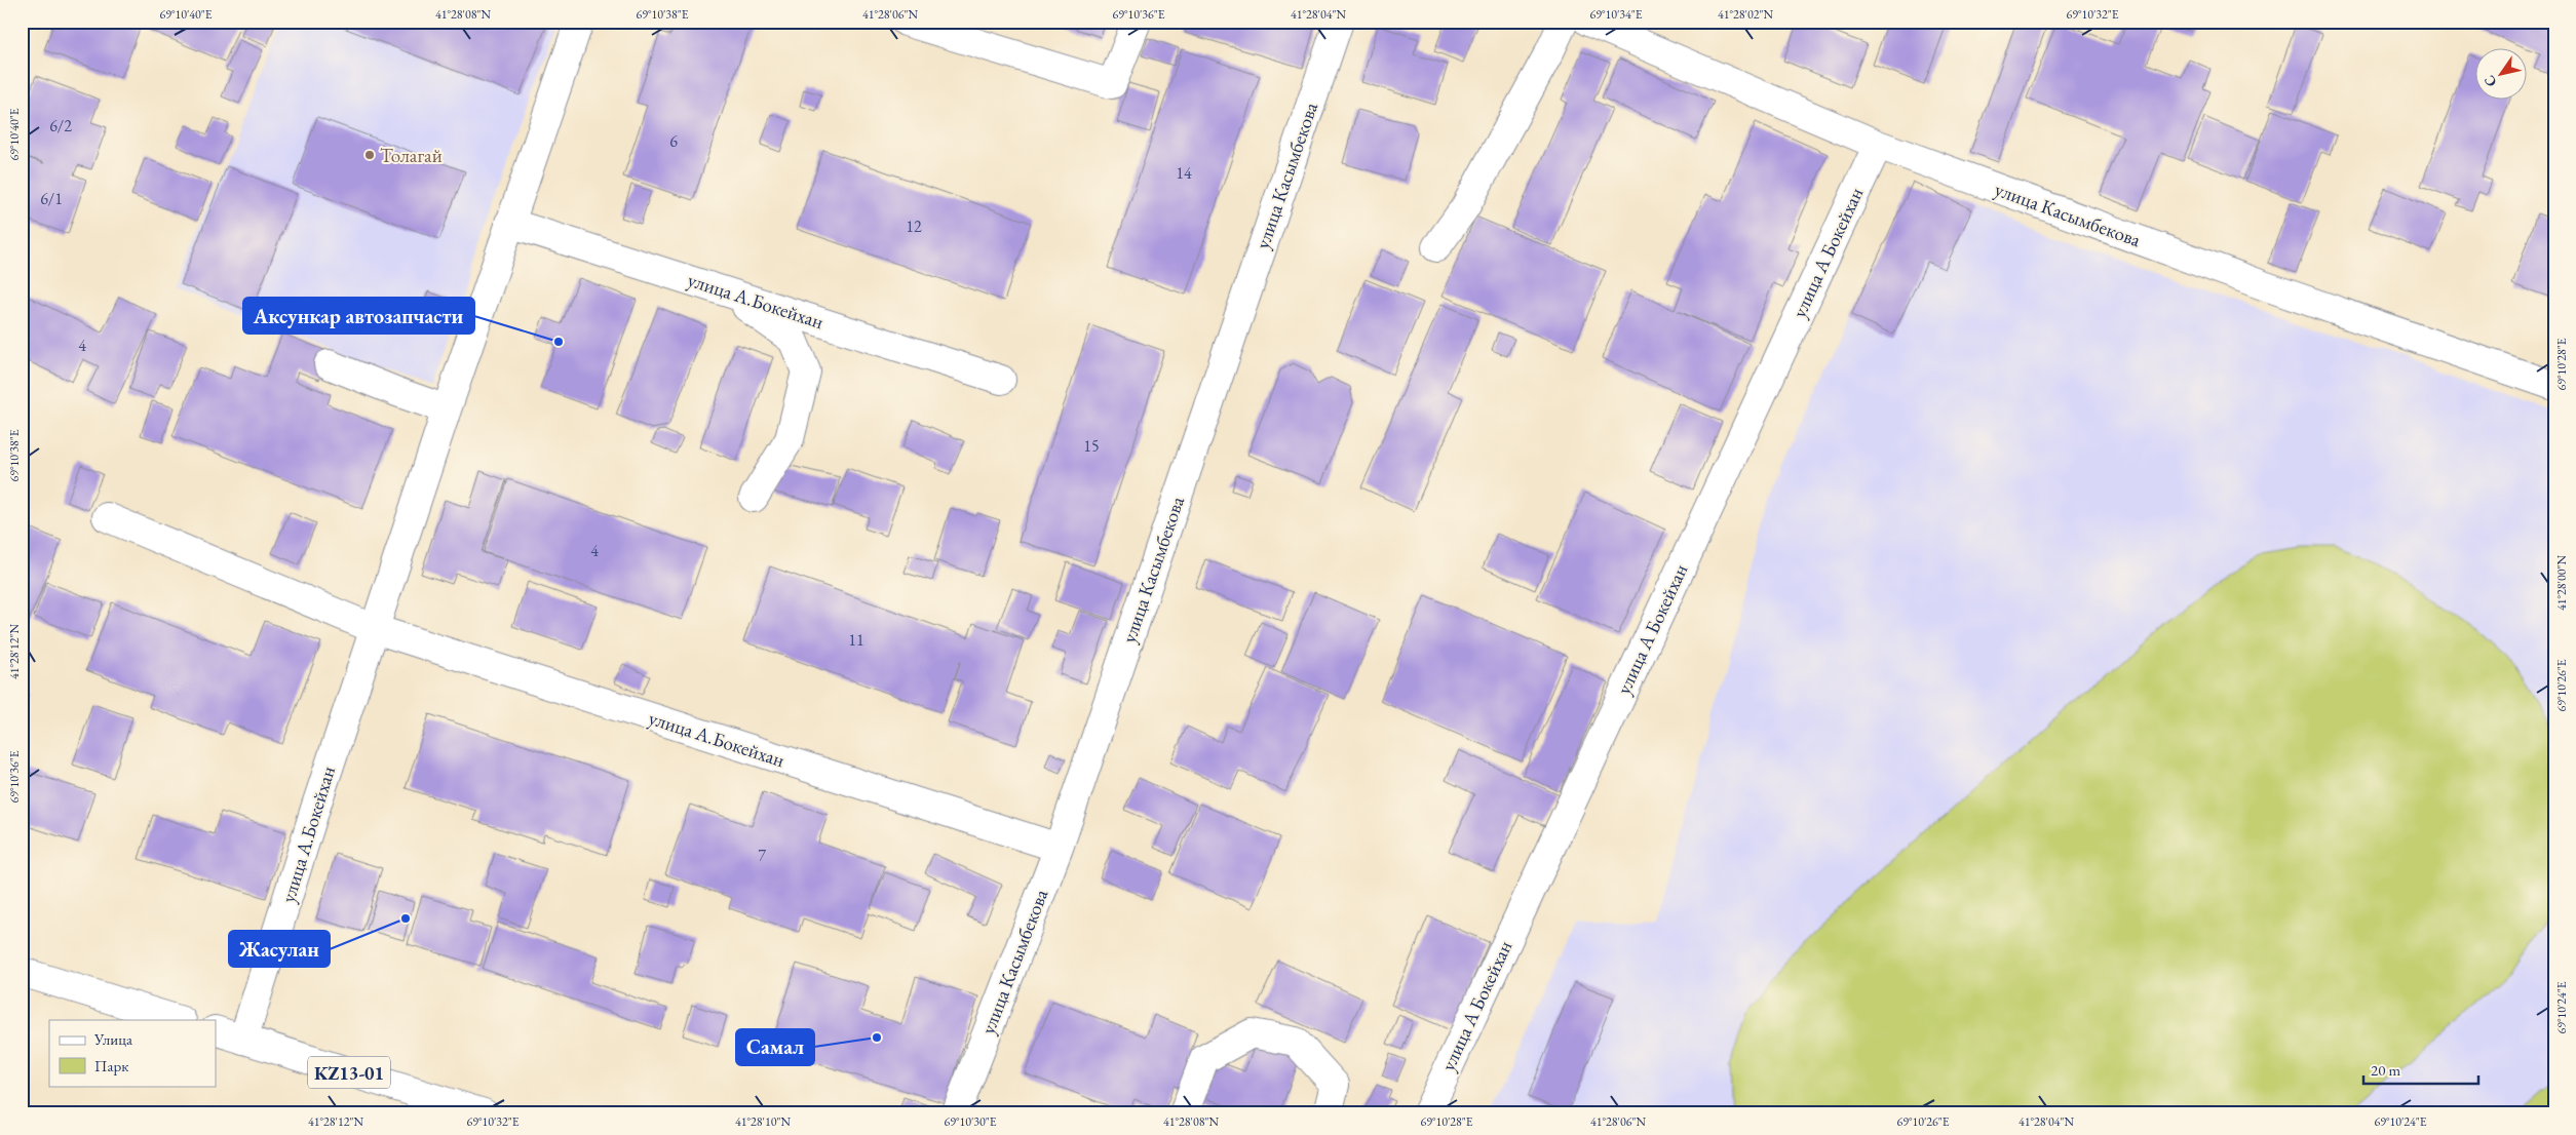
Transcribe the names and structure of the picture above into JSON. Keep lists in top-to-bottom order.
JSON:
{
  "streets": {
    "main road": [
      "улица Касымбекова",
      "улица А Бокейхан",
      "улица А.Бокейхан",
      "KZ13-01"
    ]
  },
  "crossings": [
    ["улица Касымбекова", "улица А Бокейхан"],
    ["улица Касымбекова", "улица А.Бокейхан"],
    ["улица А.Бокейхан", "KZ13-01"]
  ],
  "places": [
    "Толагай",
    "Аксункар автозапчасти",
    "Жасулан",
    "Самал"
  ],
  "house_numbers": [
    "6/2",
    "6",
    "14",
    "6/1",
    "12",
    "4",
    "15",
    "4",
    "11",
    "7"
  ],
  "legend": ["Улица", "Парк"],
  "scale_bar": "20 m",
  "north": "bottom left",
  "coordinates": [
    "69°10'40\"E",
    "41°28'08\"N",
    "69°10'38\"E",
    "41°28'06\"N",
    "69°10'36\"E",
    "41°28'04\"N",
    "69°10'34\"E",
    "41°28'02\"N",
    "69°10'32\"E",
    "69°10'28\"E",
    "41°28'00\"N",
    "41°28'12\"N",
    "69°10'26\"E",
    "69°10'24\"E",
    "41°28'10\"N",
    "69°10'30\"E"
  ]
}
